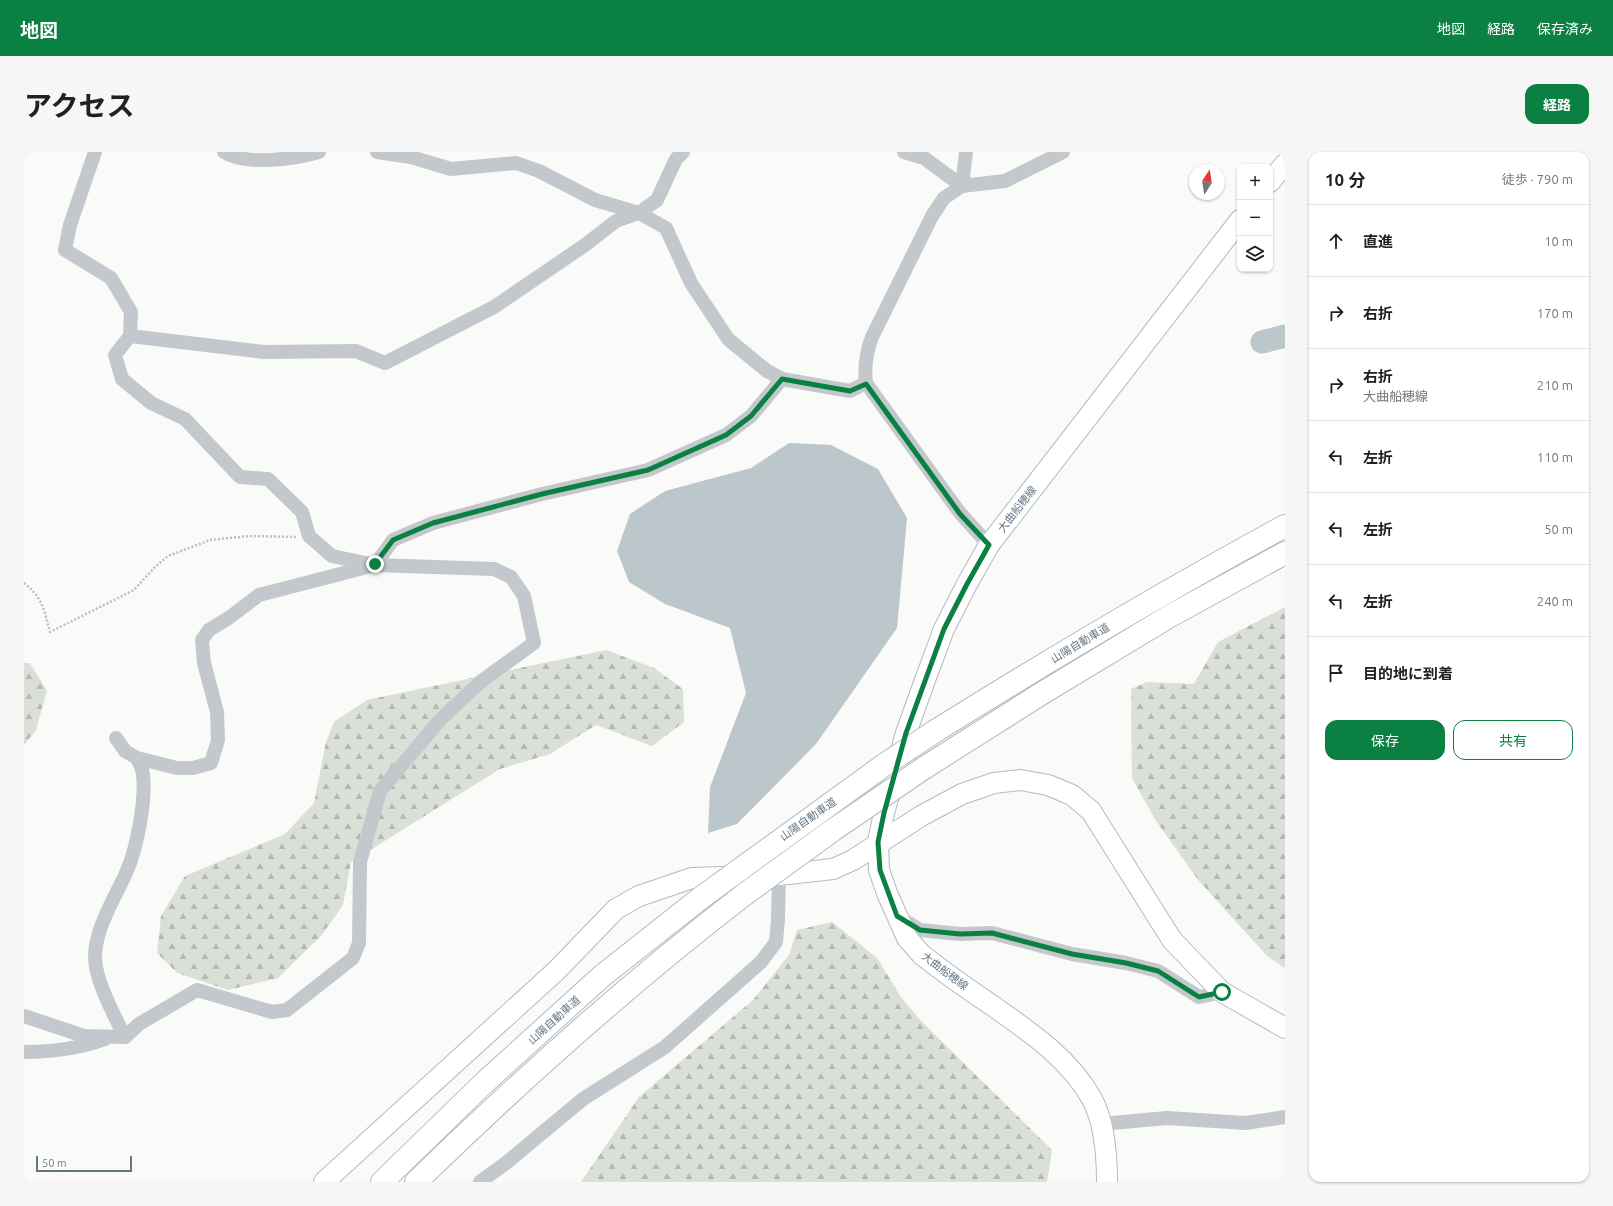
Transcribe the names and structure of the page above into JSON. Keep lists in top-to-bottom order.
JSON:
{
  "streets": {
    "highway": ["山陽自動車道"],
    "street": ["大曲船穂線"]
  },
  "scale_bar": "50 m",
  "north": "top",
  "page": {
    "header": "地図",
    "nav": ["地図", "経路", "保存済み"],
    "title": "アクセス",
    "buttons": [
      "経路",
      ["保存", "共有"]
    ],
    "heading": ["10 分", "徒歩 · 790 m"],
    "map_buttons": ["+", "−"],
    "list": [
      ["直進", "10 m"],
      ["右折", "170 m"],
      ["右折", "大曲船穂線", "210 m"],
      ["左折", "110 m"],
      ["左折", "50 m"],
      ["左折", "240 m"],
      "目的地に到着"
    ],
    "scale": "50 m"
  }
}
